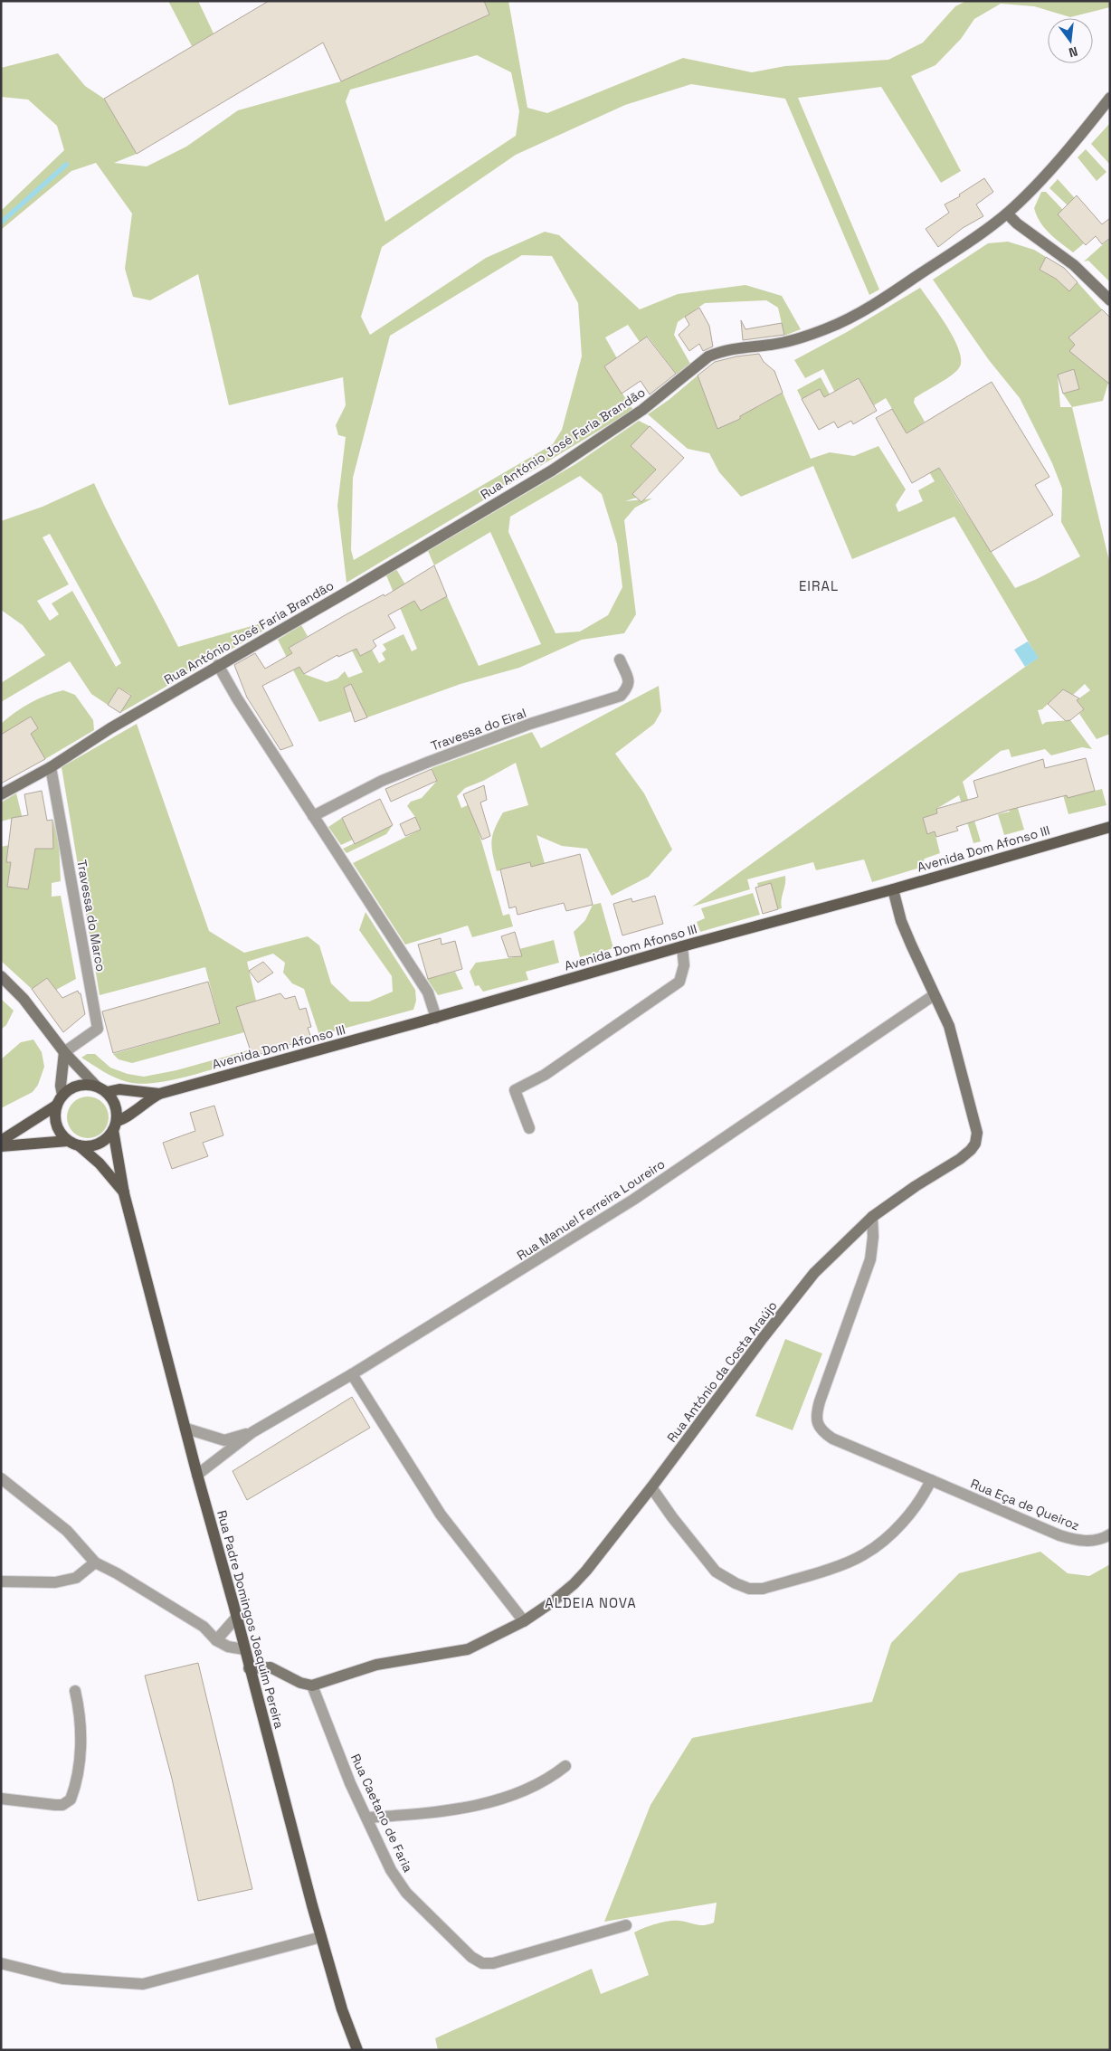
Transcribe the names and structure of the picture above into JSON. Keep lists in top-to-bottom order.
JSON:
{
  "streets": {
    "main road": ["Avenida Dom Afonso III", "Rua Padre Domingos Joaquim Pereira"],
    "street": [
      "Rua António José Faria Brandão",
      "Travessa do Eiral",
      "Travessa do Marco",
      "Rua Manuel Ferreira Loureiro",
      "Rua António da Costa Araújo",
      "Rua Eça de Queiroz",
      "Rua Caetano de Faria"
    ]
  },
  "crossings": [
    ["Rua António José Faria Brandão", "Travessa do Marco"],
    ["Avenida Dom Afonso III", "Rua António da Costa Araújo"],
    ["Avenida Dom Afonso III", "Rua Padre Domingos Joaquim Pereira"],
    ["Rua Manuel Ferreira Loureiro", "Rua António da Costa Araújo"],
    ["Rua Manuel Ferreira Loureiro", "Rua Padre Domingos Joaquim Pereira"],
    ["Rua António da Costa Araújo", "Rua Eça de Queiroz"],
    ["Rua António da Costa Araújo", "Rua Caetano de Faria"]
  ],
  "districts": ["EIRAL", "ALDEIA NOVA"],
  "north": "bottom"
}
